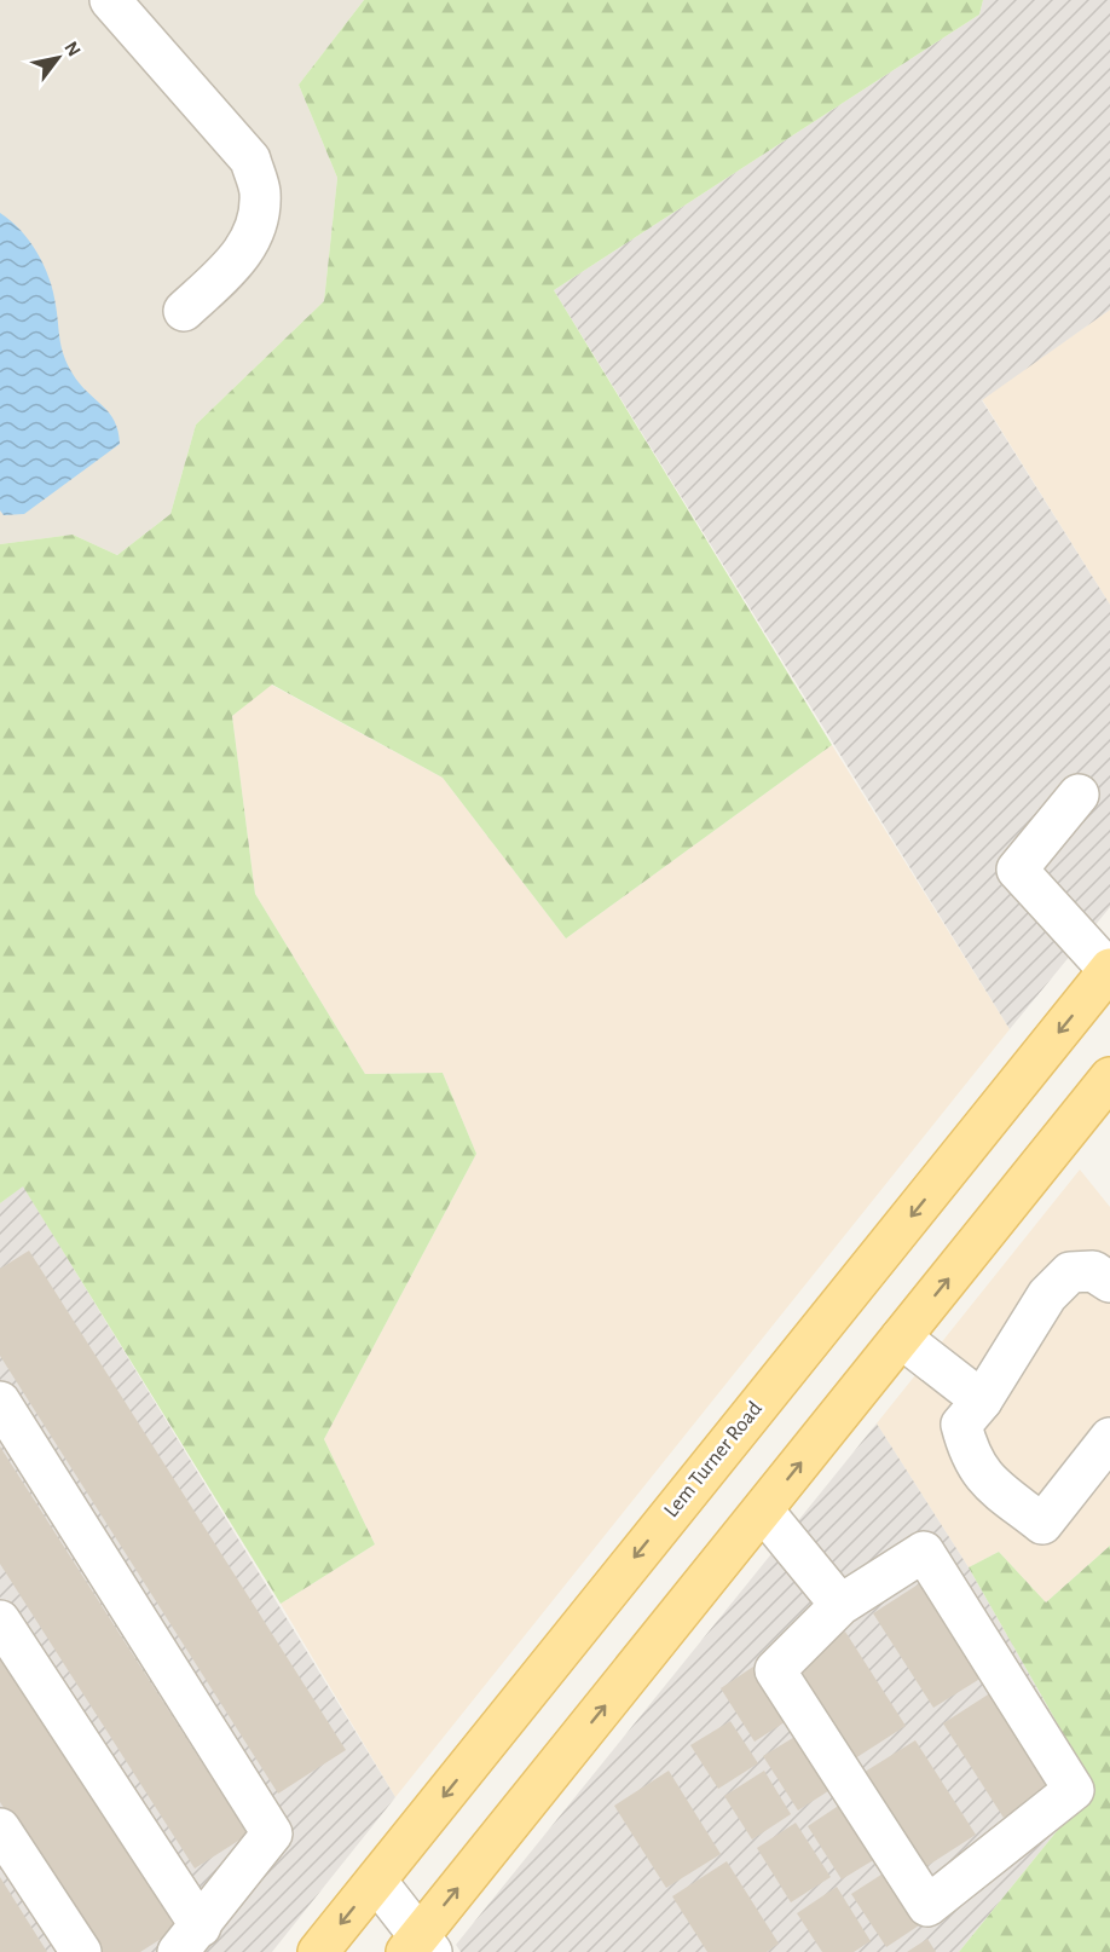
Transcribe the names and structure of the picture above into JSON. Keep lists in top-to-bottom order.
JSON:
{
  "streets": {
    "main road": ["Lem Turner Road"]
  },
  "north": "top right"
}
